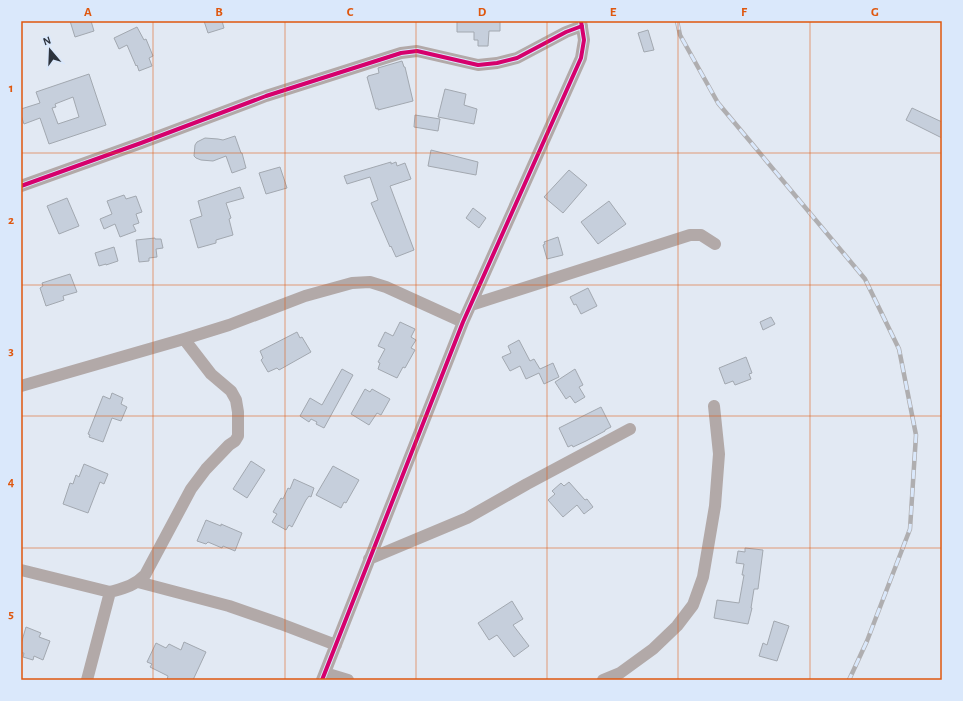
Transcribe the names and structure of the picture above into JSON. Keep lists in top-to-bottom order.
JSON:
{
  "north": "top",
  "grid": {
    "columns": [
      "A",
      "B",
      "C",
      "D",
      "E",
      "F",
      "G"
    ],
    "rows": [
      "1",
      "2",
      "3",
      "4",
      "5"
    ]
  }
}
